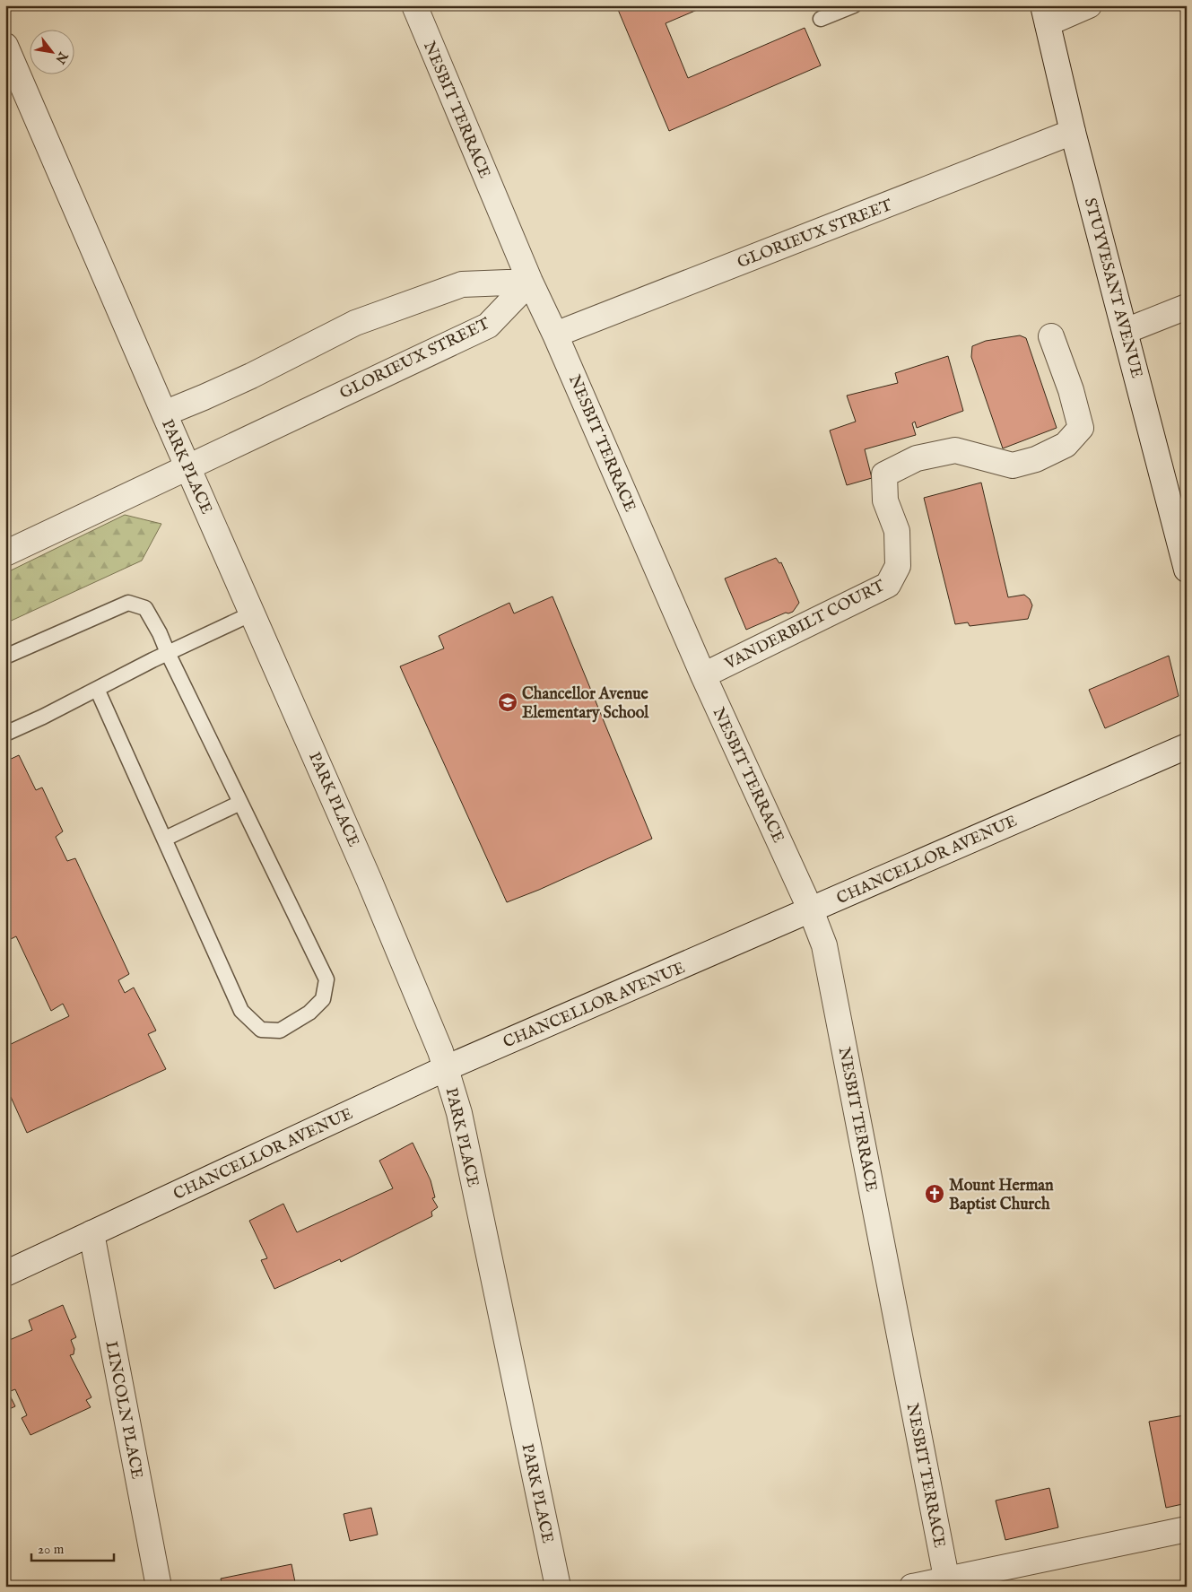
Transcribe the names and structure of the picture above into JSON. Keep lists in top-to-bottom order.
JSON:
{
  "streets": {
    "street": [
      "NESBIT TERRACE",
      "GLORIEUX STREET",
      "STUYVESANT AVENUE",
      "PARK PLACE",
      "VANDERBILT COURT",
      "CHANCELLOR AVENUE",
      "LINCOLN PLACE"
    ]
  },
  "crossings": [
    ["NESBIT TERRACE", "GLORIEUX STREET"],
    ["NESBIT TERRACE", "VANDERBILT COURT"],
    ["NESBIT TERRACE", "CHANCELLOR AVENUE"],
    ["GLORIEUX STREET", "STUYVESANT AVENUE"],
    ["GLORIEUX STREET", "PARK PLACE"],
    ["PARK PLACE", "CHANCELLOR AVENUE"],
    ["CHANCELLOR AVENUE", "LINCOLN PLACE"]
  ],
  "places": {
    "school or university": ["Chancellor Avenue Elementary School"],
    "church": ["Mount Herman Baptist Church"]
  },
  "scale_bar": "20 m",
  "north": "bottom right"
}
